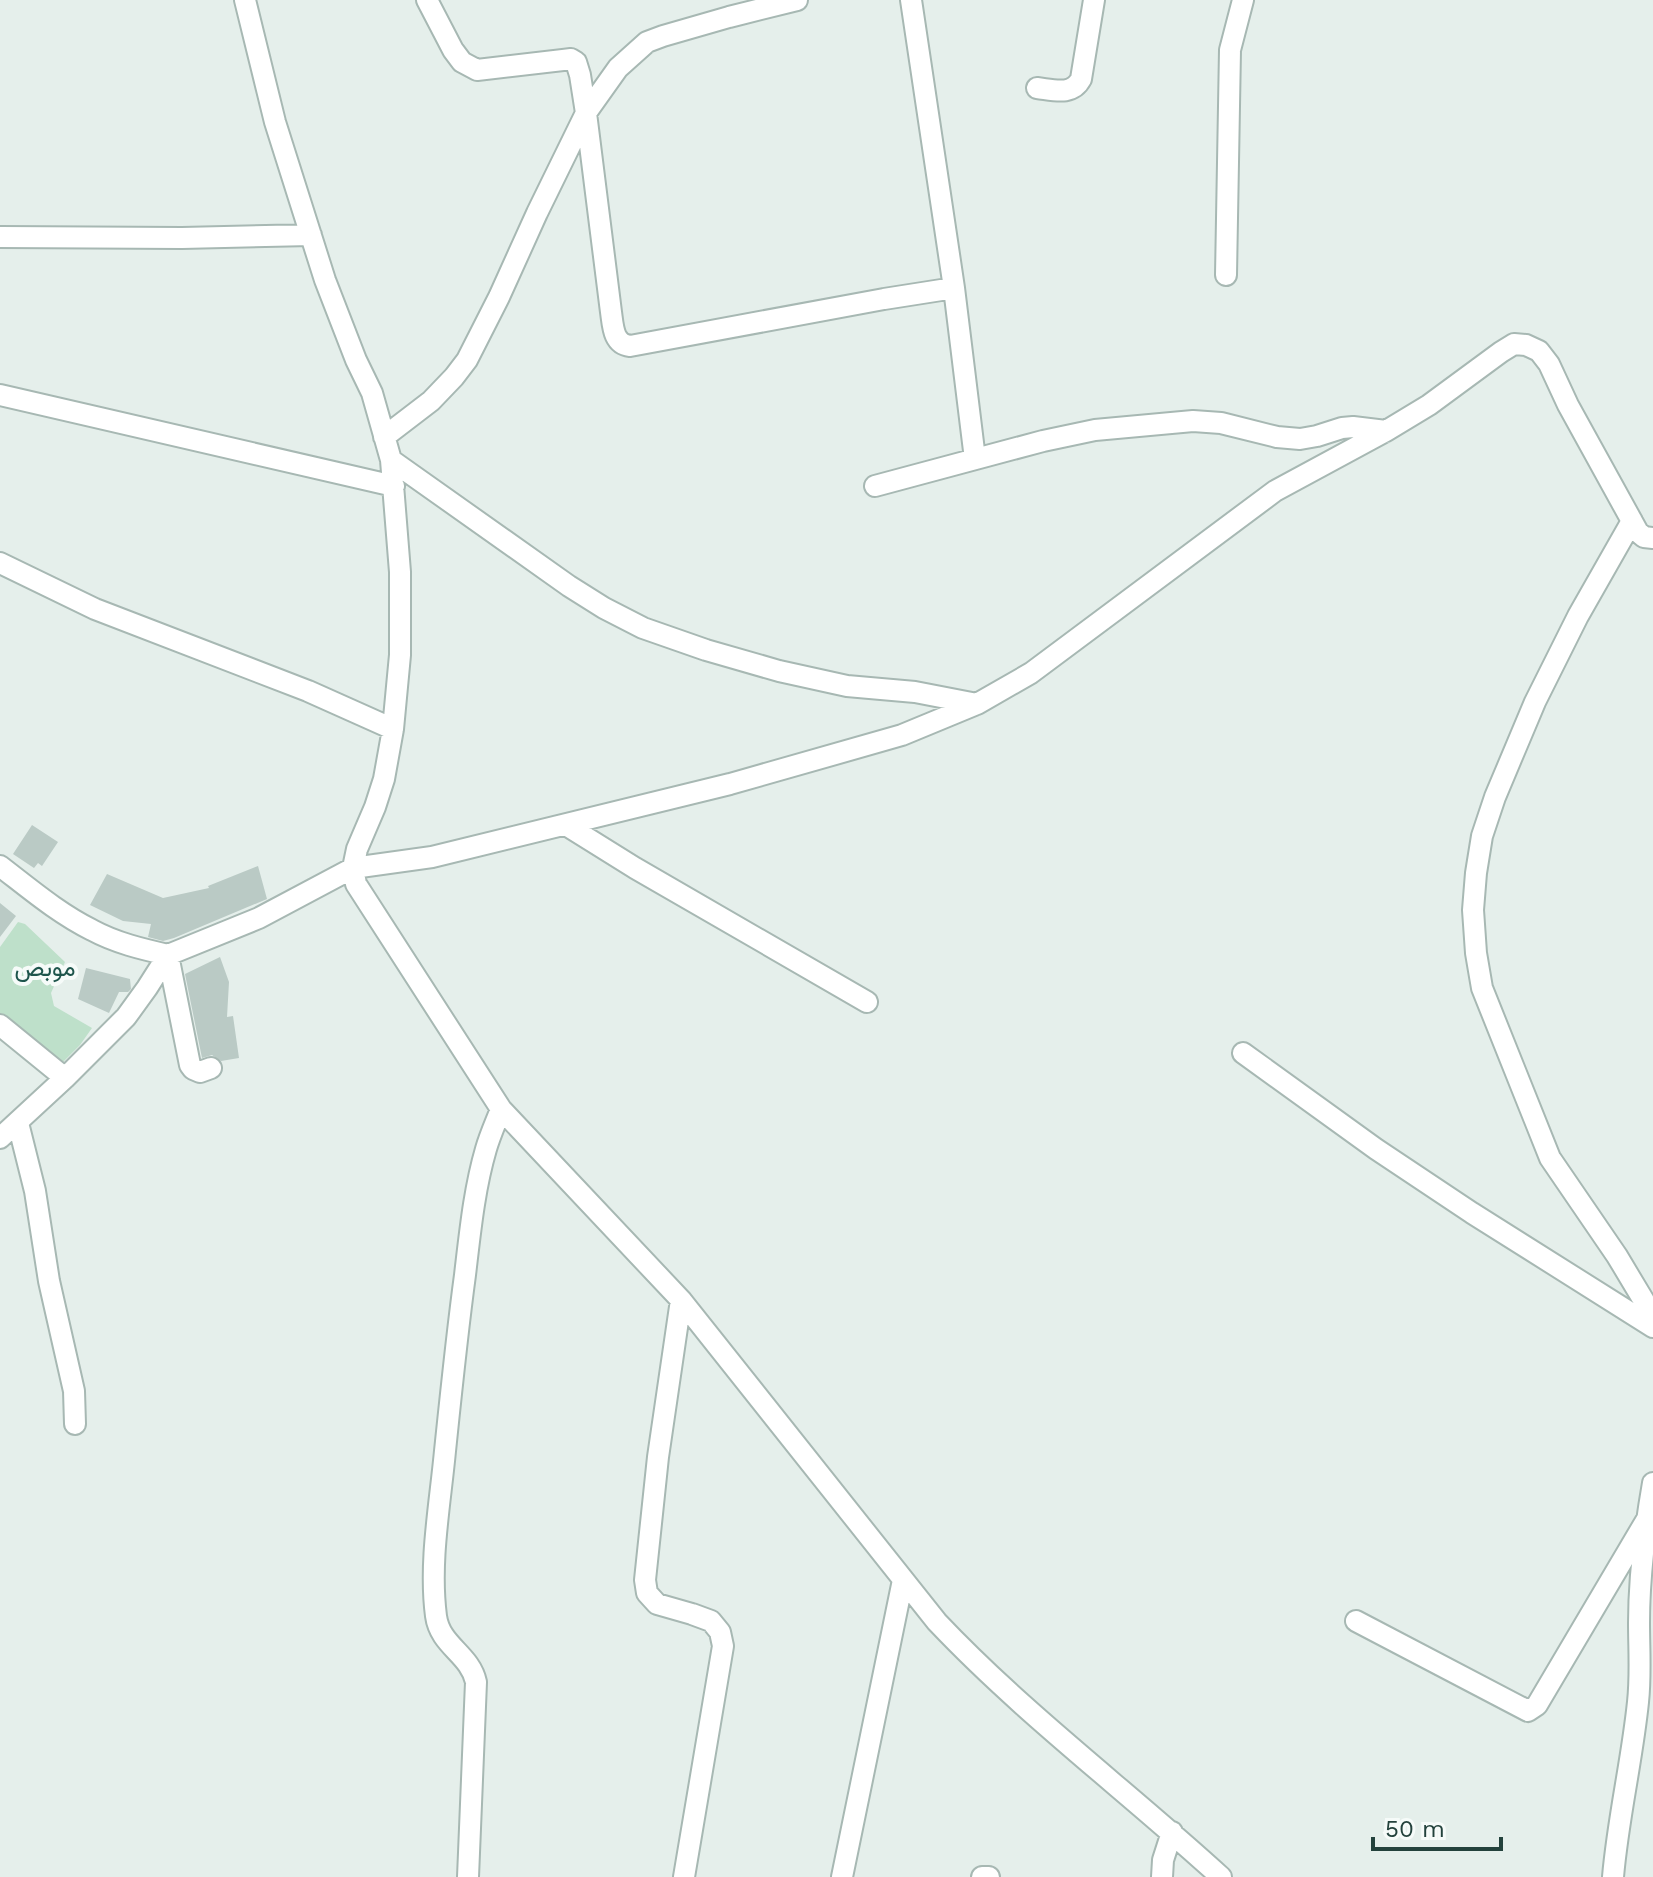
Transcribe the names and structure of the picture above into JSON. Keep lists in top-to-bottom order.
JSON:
{
  "districts": ["موبص"],
  "scale_bar": "50 m"
}
